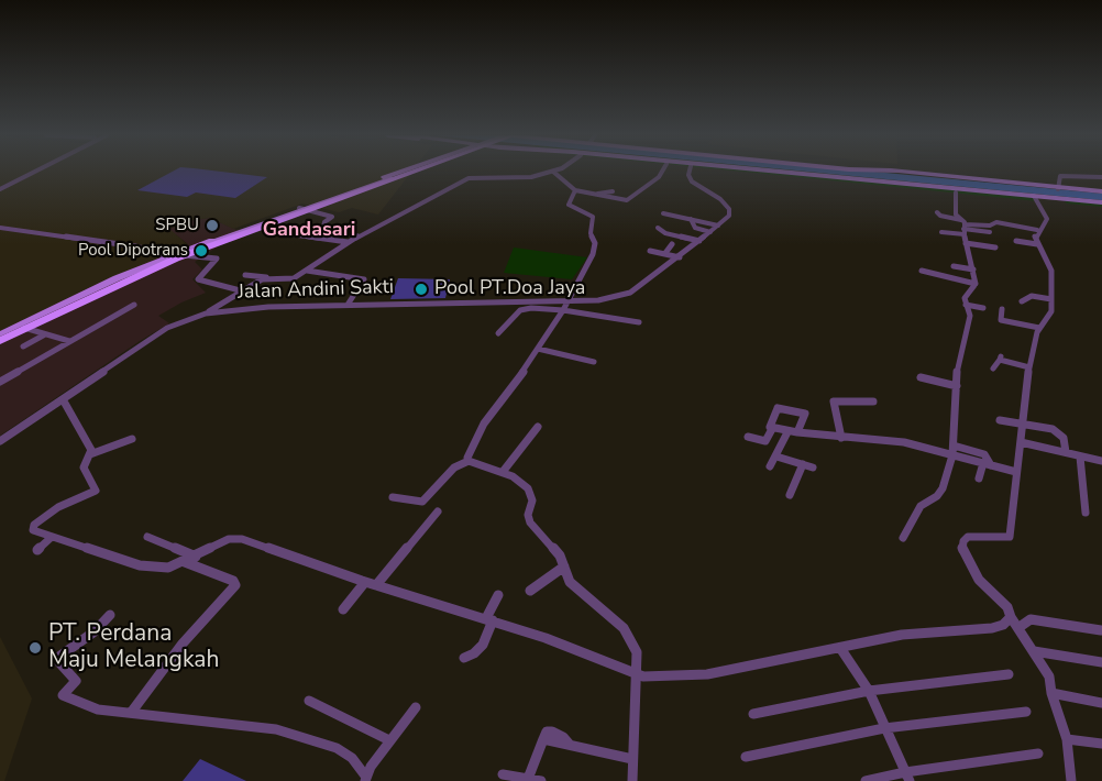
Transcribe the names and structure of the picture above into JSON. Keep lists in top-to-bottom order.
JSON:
{
  "streets": {
    "street": ["Jalan Andini Sakti"]
  },
  "districts": ["Gandasari"],
  "places": [
    "SPBU",
    "Pool Dipotrans",
    "Pool PT.Doa Jaya",
    "PT. Perdana Maju Melangkah"
  ]
}
